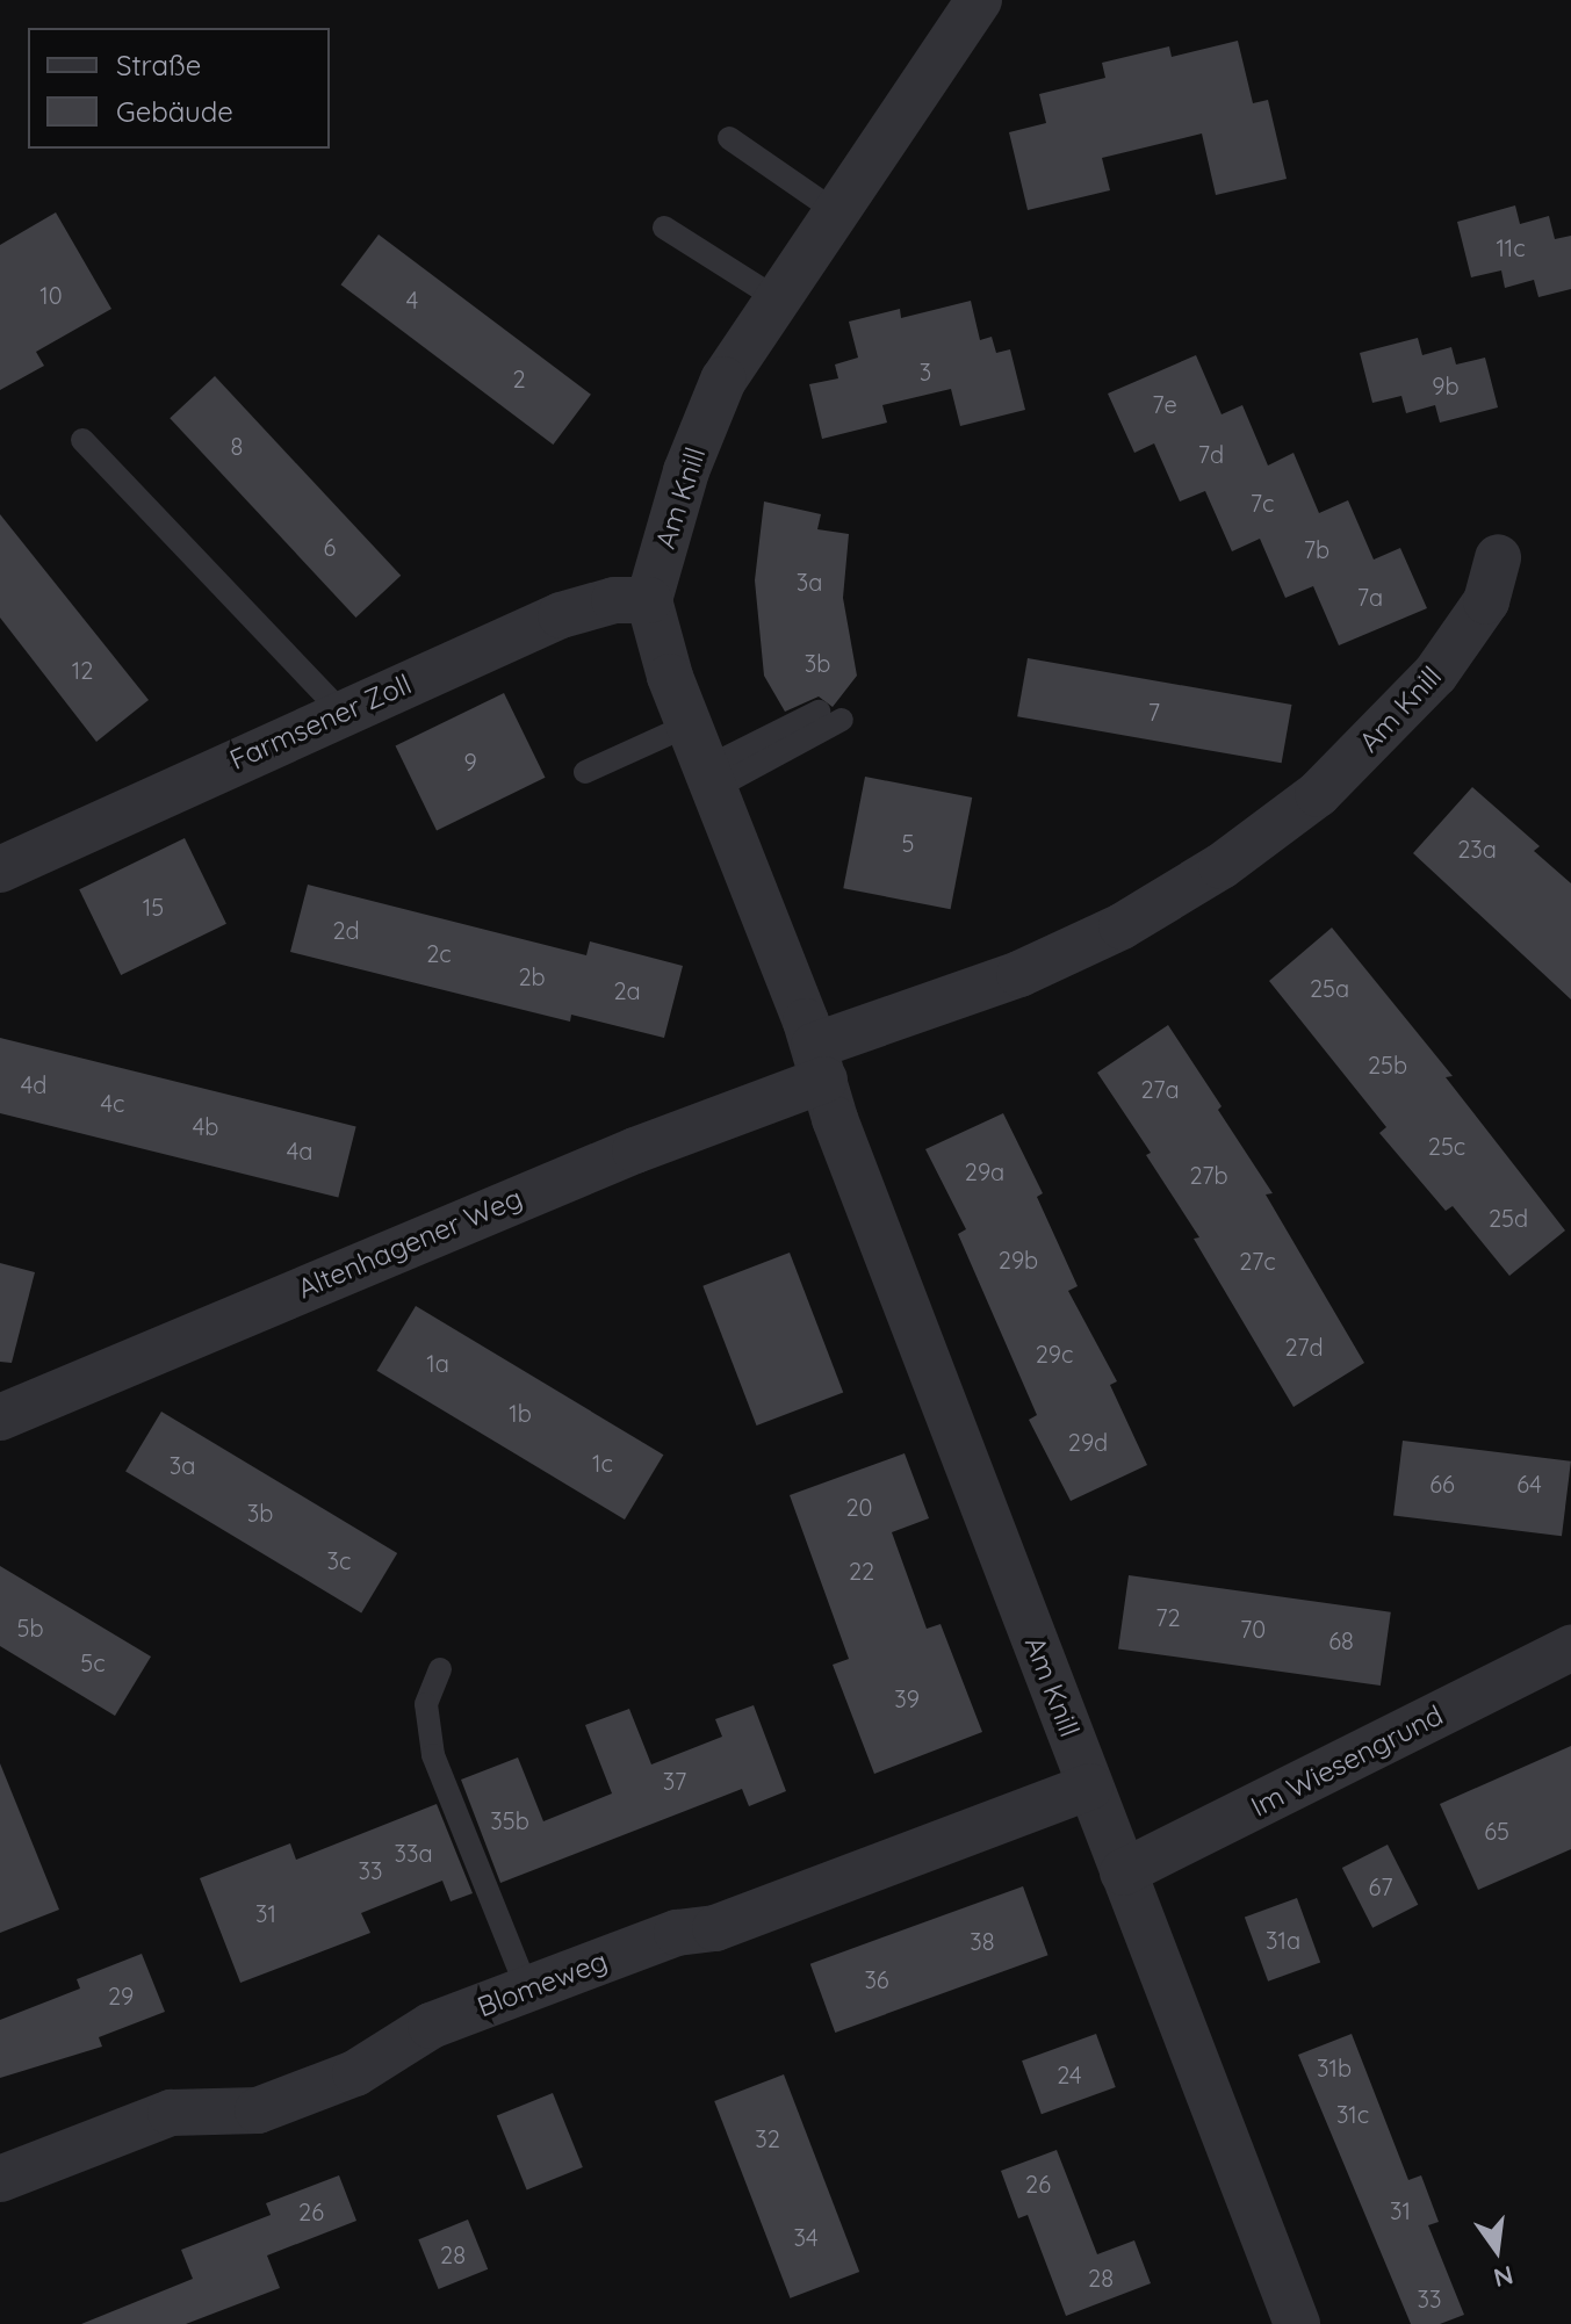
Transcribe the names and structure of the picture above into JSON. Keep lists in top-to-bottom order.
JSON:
{
  "streets": {
    "street": [
      "Am Knill",
      "Farmsener Zoll",
      "Altenhagener Weg",
      "Im Wiesengrund",
      "Blomeweg"
    ]
  },
  "crossings": [
    ["Am Knill", "Farmsener Zoll"],
    ["Am Knill", "Altenhagener Weg"],
    ["Am Knill", "Im Wiesengrund"],
    ["Am Knill", "Blomeweg"]
  ],
  "house_numbers": [
    "11c",
    "10",
    "4",
    "3",
    "2",
    "9b",
    "7e",
    "8",
    "7d",
    "7c",
    "6",
    "7b",
    "3a",
    "7a",
    "3b",
    "12",
    "7",
    "9",
    "5",
    "23a",
    "15",
    "2d",
    "2c",
    "2b",
    "25a",
    "2a",
    "25b",
    "4d",
    "27a",
    "4c",
    "4b",
    "25c",
    "4a",
    "29a",
    "27b",
    "25d",
    "29b",
    "27c",
    "27d",
    "29c",
    "1a",
    "1b",
    "29d",
    "1c",
    "3a",
    "66",
    "64",
    "20",
    "3b",
    "3c",
    "22",
    "72",
    "5b",
    "70",
    "68",
    "5c",
    "39",
    "37",
    "35b",
    "65",
    "33a",
    "33",
    "67",
    "31",
    "31a",
    "38",
    "36",
    "29",
    "31b",
    "24",
    "31c",
    "32",
    "26",
    "31",
    "26",
    "34",
    "28",
    "28",
    "33"
  ],
  "legend": ["Straße", "Gebäude"],
  "north": "bottom"
}
